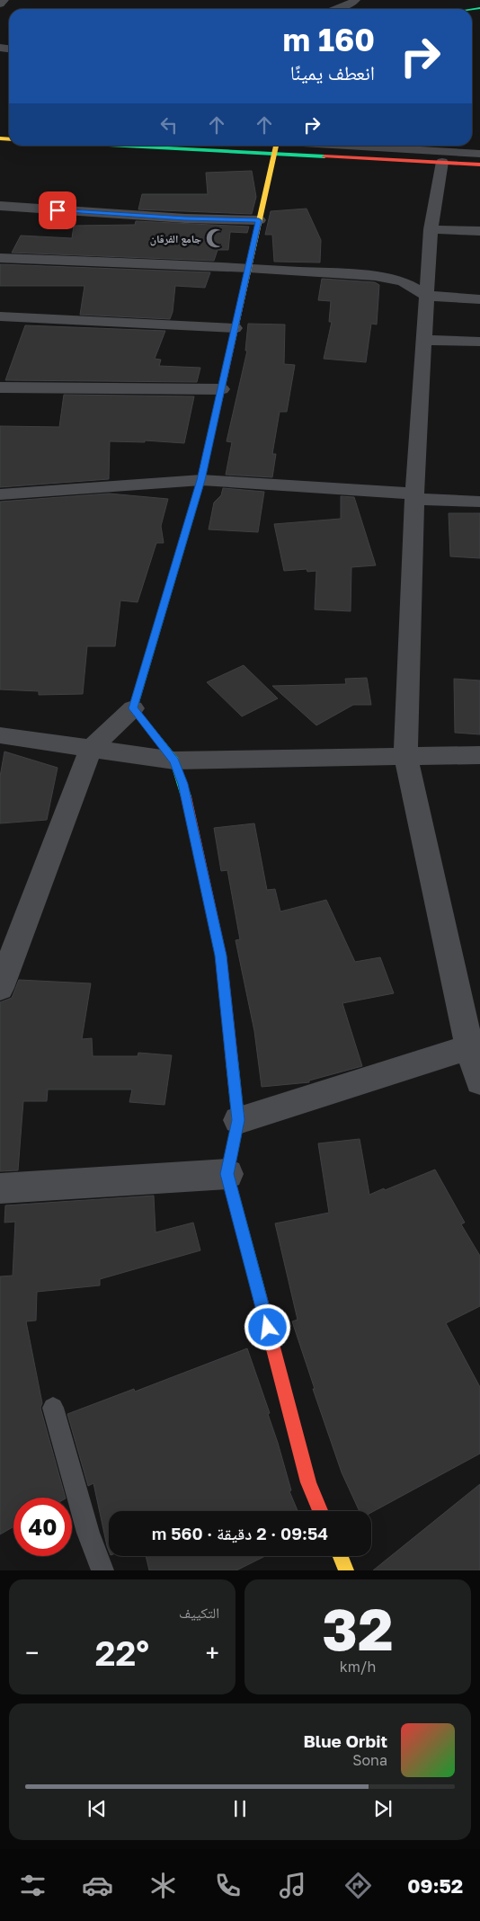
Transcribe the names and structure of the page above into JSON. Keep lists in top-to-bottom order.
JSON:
{
  "places": {
    "mosque": ["جامع الفرقان"]
  },
  "page": {
    "turn": ["160 m", "انعطف يمينًا"],
    "limit": "40",
    "trip": "09:54 · 2 دقيقة · 560 m",
    "tile": [
      ["32", "km/h"],
      "التكييف"
    ],
    "heat": ["−", "22°", "+"],
    "song": ["Blue Orbit", "Sona"],
    "tabs": "09:52"
  }
}
